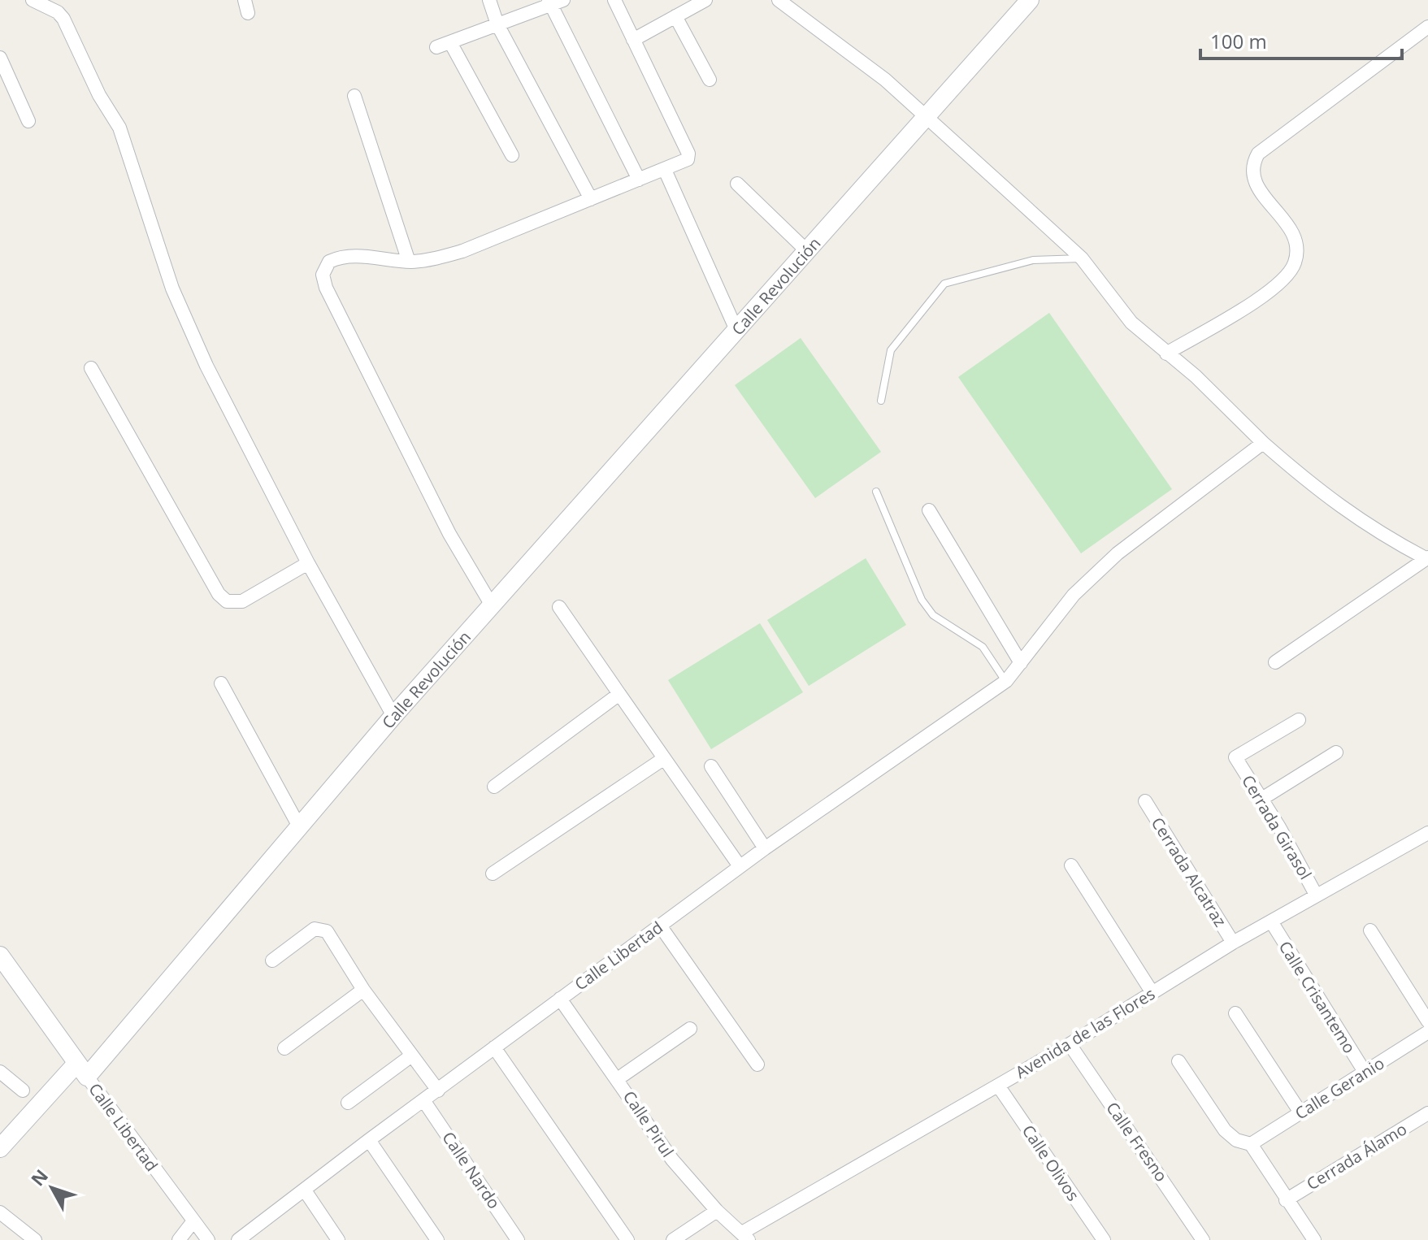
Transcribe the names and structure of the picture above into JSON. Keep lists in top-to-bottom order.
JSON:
{
  "streets": {
    "street": [
      "Calle Revolución",
      "Cerrada Girasol",
      "Cerrada Alcatraz",
      "Calle Libertad",
      "Calle Crisantemo",
      "Avenida de las Flores",
      "Calle Geranio",
      "Calle Pirul",
      "Calle Fresno",
      "Cerrada Álamo",
      "Calle Olivos",
      "Calle Nardo"
    ]
  },
  "crossings": [
    ["Calle Revolución", "Calle Libertad"],
    ["Cerrada Girasol", "Avenida de las Flores"],
    ["Cerrada Alcatraz", "Avenida de las Flores"],
    ["Calle Libertad", "Calle Pirul"],
    ["Calle Libertad", "Calle Nardo"],
    ["Calle Crisantemo", "Avenida de las Flores"],
    ["Calle Crisantemo", "Calle Geranio"],
    ["Avenida de las Flores", "Calle Pirul"],
    ["Avenida de las Flores", "Calle Fresno"],
    ["Avenida de las Flores", "Calle Olivos"]
  ],
  "scale_bar": "100 m",
  "north": "top left"
}
